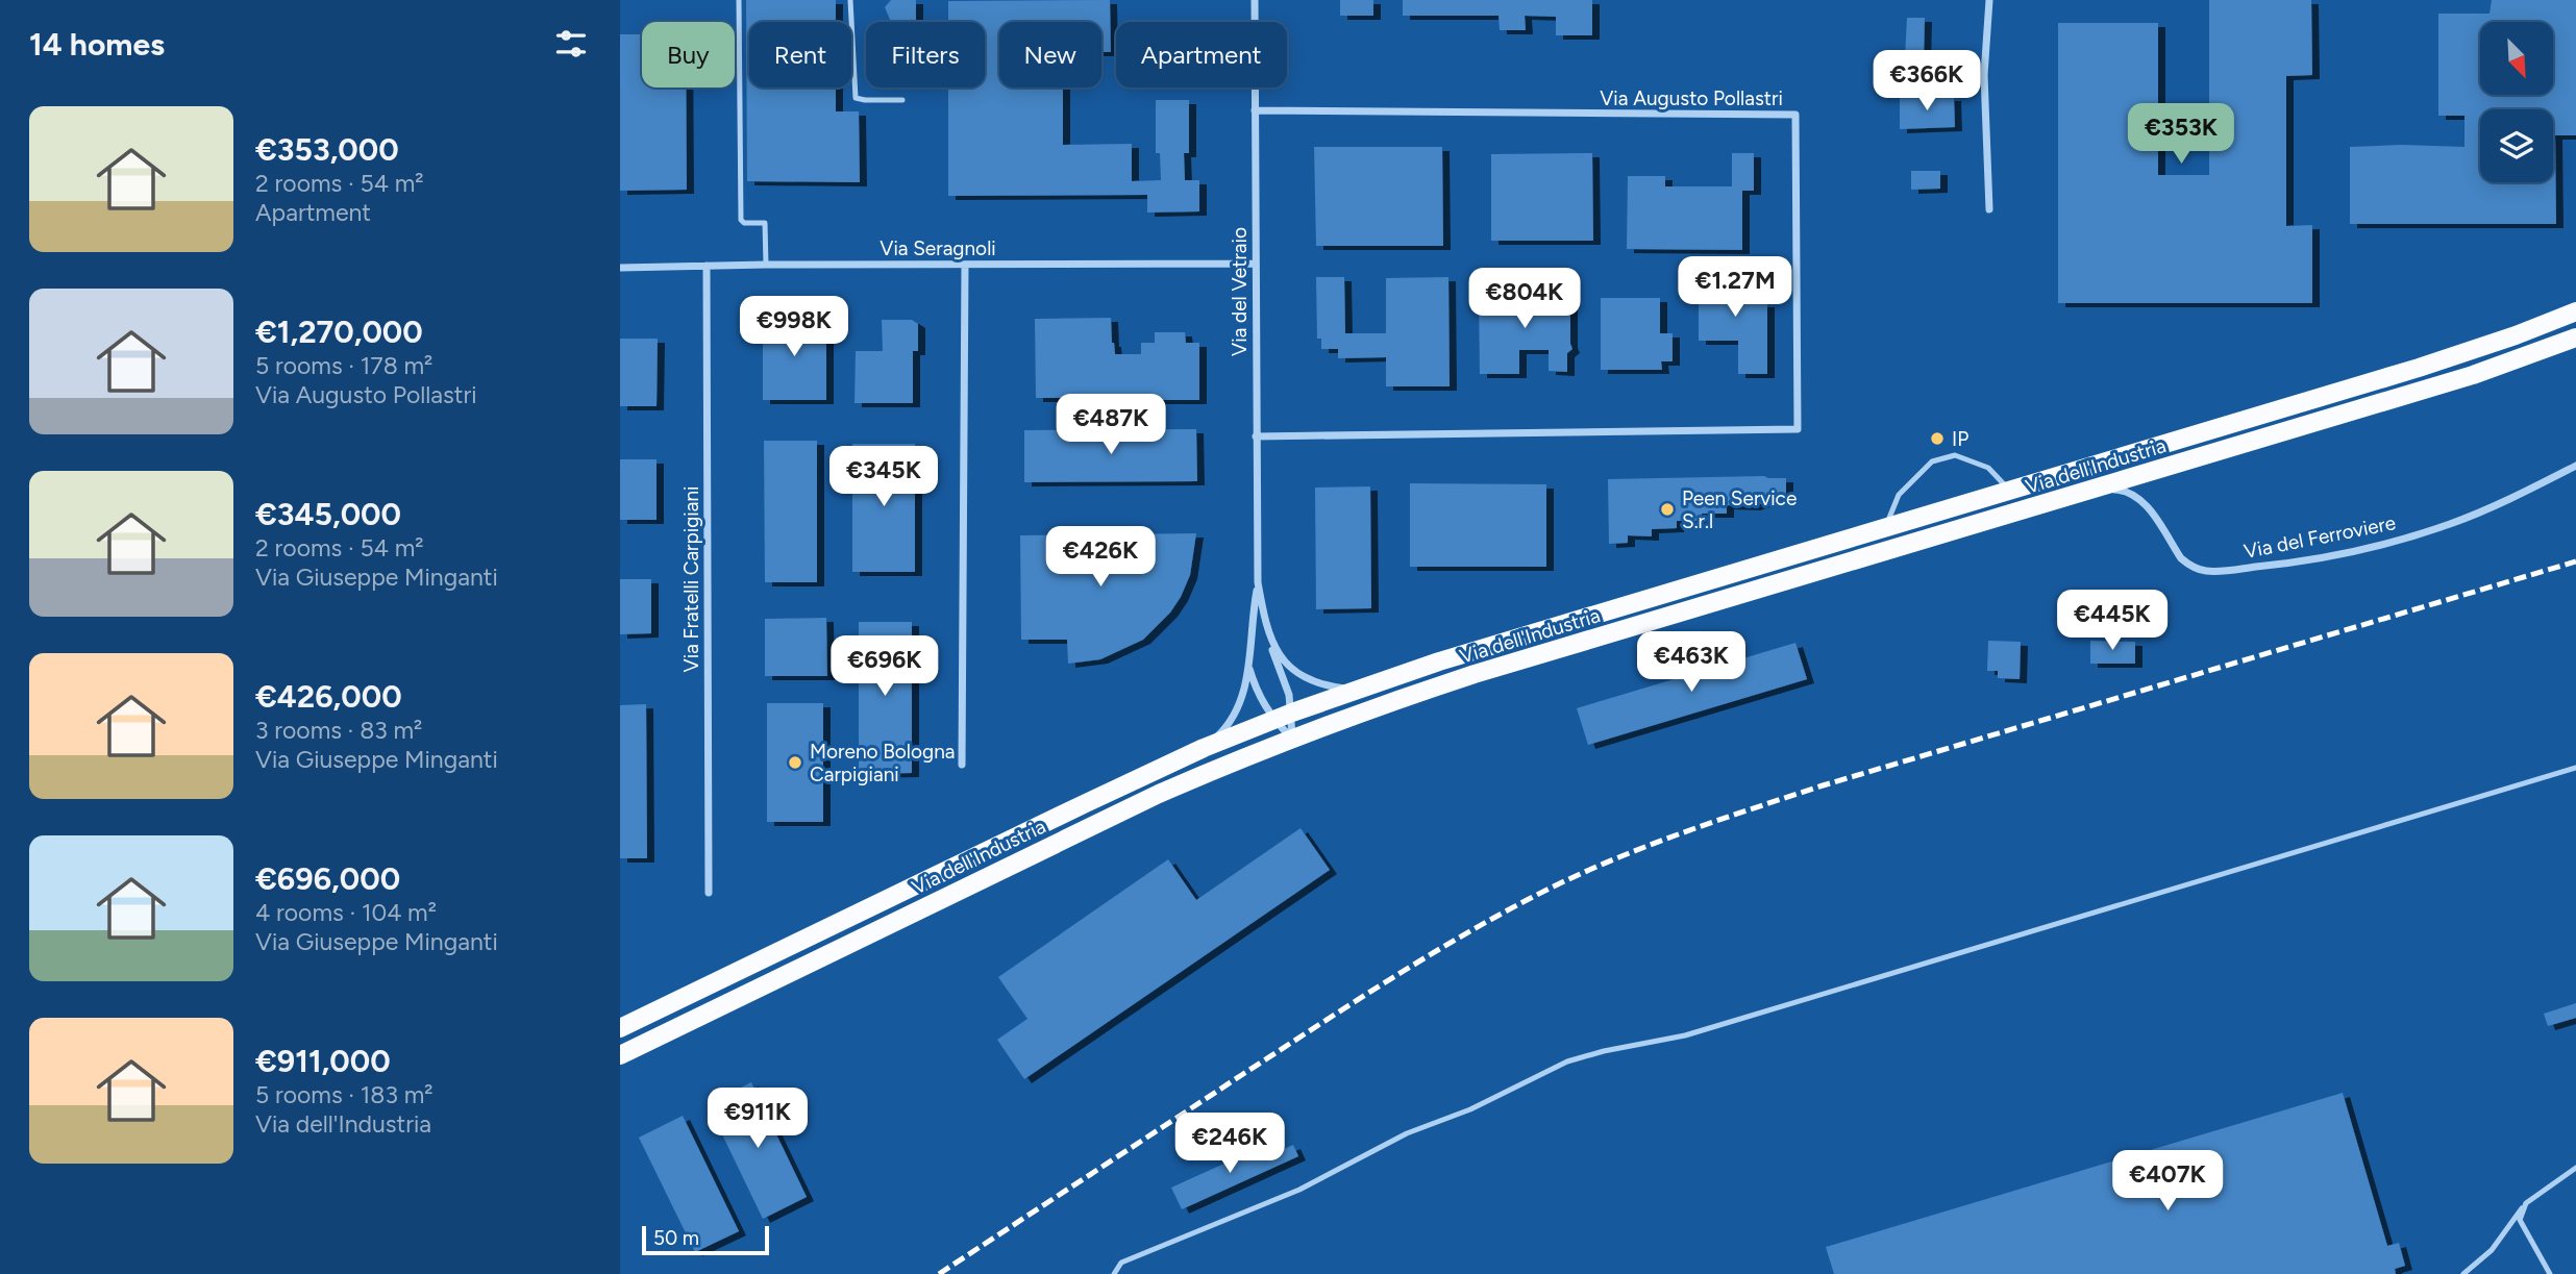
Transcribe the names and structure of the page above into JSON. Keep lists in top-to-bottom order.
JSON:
{
  "streets": {
    "main road": ["Via dell'Industria"],
    "street": [
      "Via Augusto Pollastri",
      "Via Seragnoli",
      "Via del Vetraio",
      "Via del Ferroviere",
      "Via Fratelli Carpigiani"
    ]
  },
  "crossings": [
    ["Via Augusto Pollastri", "Via del Vetraio"],
    ["Via Seragnoli", "Via del Vetraio"],
    ["Via Seragnoli", "Via Fratelli Carpigiani"],
    ["Via del Vetraio", "Via dell'Industria"],
    ["Via dell'Industria", "Via del Ferroviere"]
  ],
  "places": ["IP", "Peen Service S.r.l", "Moreno Bologna Carpigiani"],
  "scale_bar": "50 m",
  "north": "bottom right",
  "page": {
    "heading": "14 homes",
    "chip": [
      "Buy",
      "Rent",
      "Filters",
      "New",
      "Apartment"
    ],
    "price": [
      "€366K",
      "€353K",
      "€1.27M",
      "€804K",
      "€998K",
      "€487K",
      "€345K",
      "€426K",
      "€445K",
      "€463K",
      "€696K",
      "€911K",
      "€246K",
      "€407K"
    ],
    "list": [
      {
        "name": "€353,000",
        "note": "2 rooms · 54 m² · Apartment"
      },
      {
        "name": "€1,270,000",
        "note": "5 rooms · 178 m² · Via Augusto Pollastri"
      },
      {
        "name": "€345,000",
        "note": "2 rooms · 54 m² · Via Giuseppe Minganti"
      },
      {
        "name": "€426,000",
        "note": "3 rooms · 83 m² · Via Giuseppe Minganti"
      },
      {
        "name": "€696,000",
        "note": "4 rooms · 104 m² · Via Giuseppe Minganti"
      },
      {
        "name": "€911,000",
        "note": "5 rooms · 183 m² · Via dell'Industria"
      }
    ],
    "scale": "50 m"
  }
}
